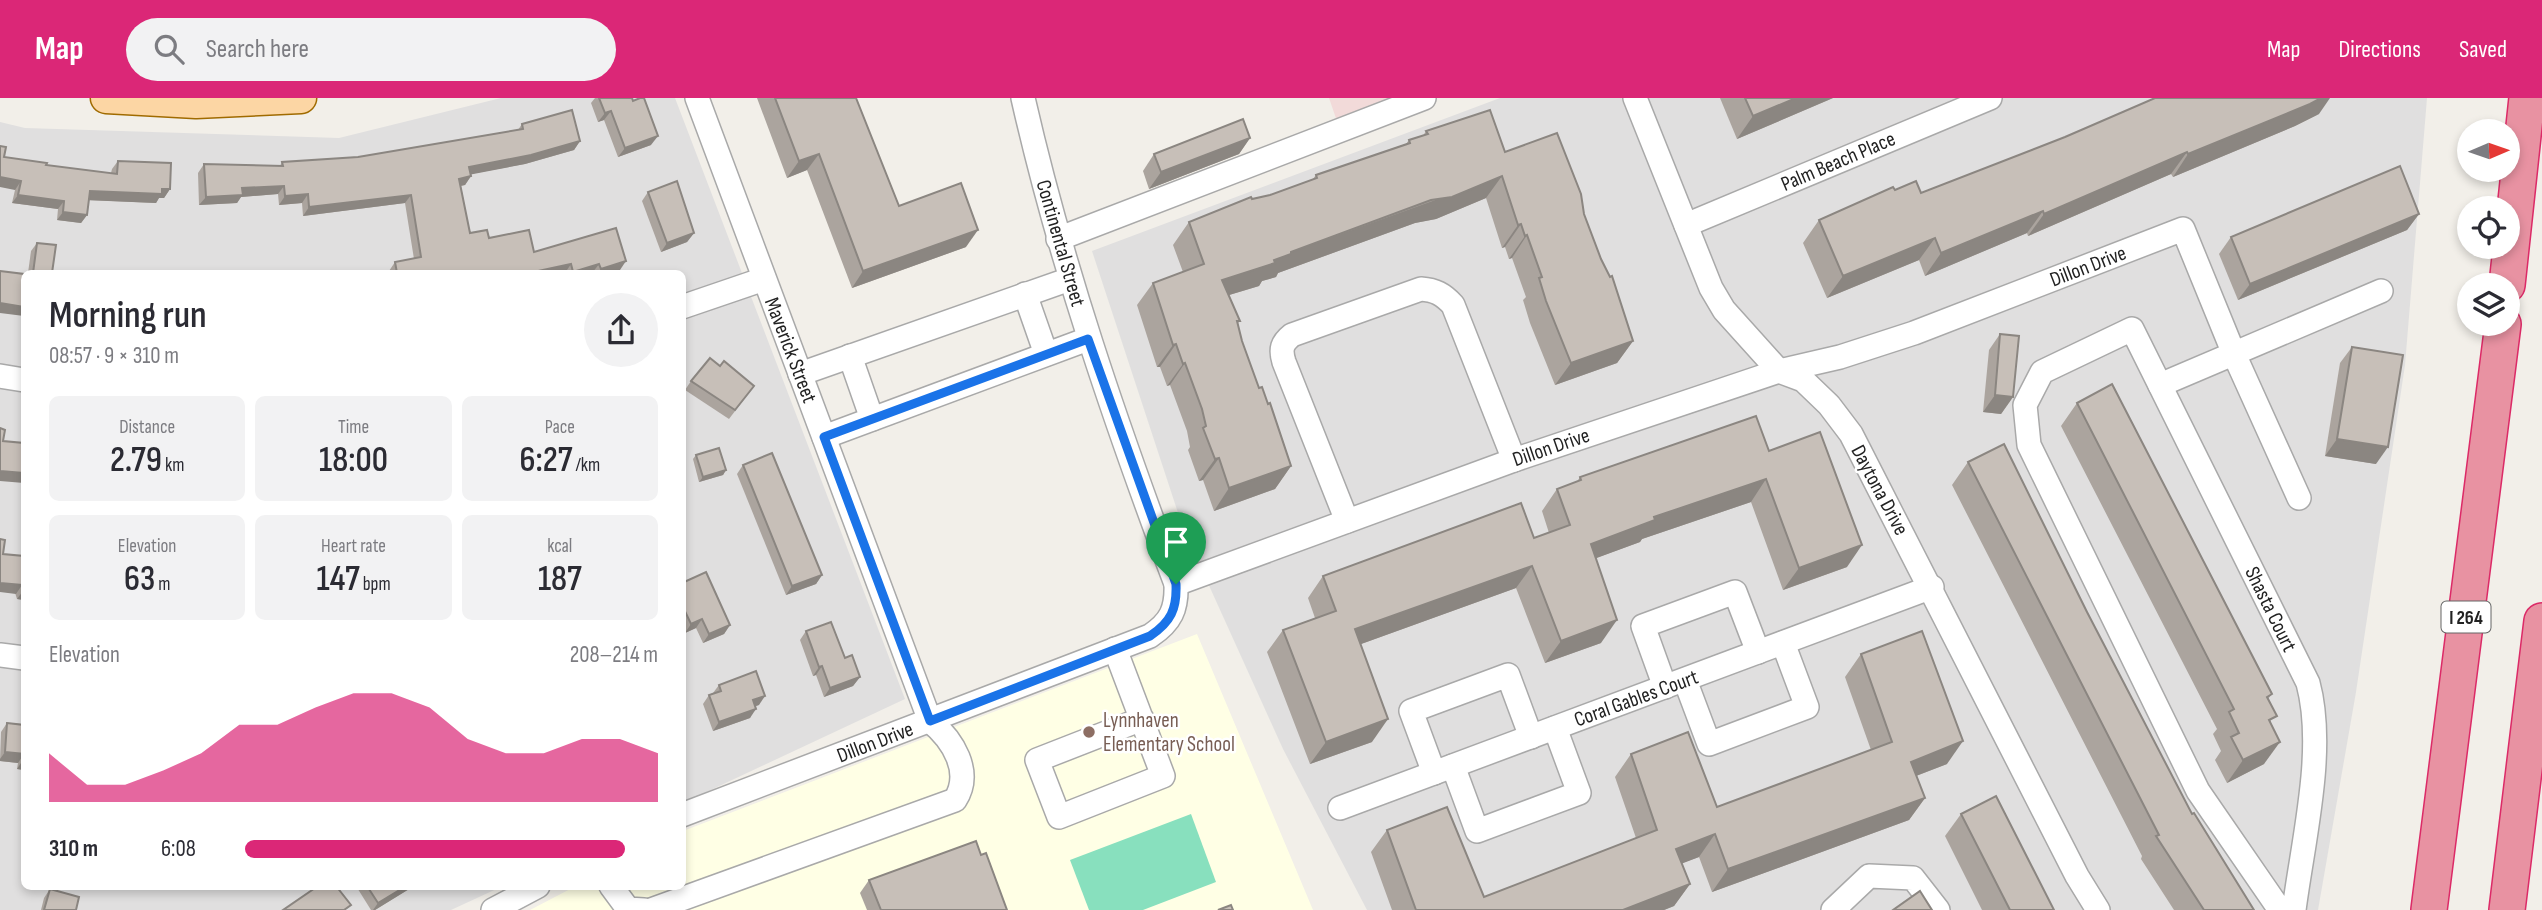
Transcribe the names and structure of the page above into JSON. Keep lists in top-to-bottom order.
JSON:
{
  "streets": {
    "highway": ["I 264"],
    "street": [
      "Palm Beach Place",
      "Continental Street",
      "Dillon Drive",
      "Maverick Street",
      "Daytona Drive",
      "Shasta Court",
      "Coral Gables Court"
    ]
  },
  "crossings": [
    ["Palm Beach Place", "Daytona Drive"],
    ["Continental Street", "Dillon Drive"],
    ["Dillon Drive", "Maverick Street"],
    ["Dillon Drive", "Daytona Drive"],
    ["Daytona Drive", "Coral Gables Court"]
  ],
  "places": ["Lynnhaven Elementary School"],
  "north": "right",
  "page": {
    "header": "Map",
    "search": "Search here",
    "nav": ["Map", "Directions", "Saved"],
    "heading": ["Morning run", "08:57 · 9 × 310 m"],
    "stats": [
      ["Distance", "2.79 km"],
      ["Time", "18:00"],
      ["Pace", "6:27 /km"],
      ["Elevation", "63 m"],
      ["Heart rate", "147 bpm"],
      ["kcal", "187"]
    ],
    "chart": ["Elevation", "208–214 m"],
    "list": [
      {
        "name": "310 m",
        "note": "6:08"
      }
    ]
  }
}
